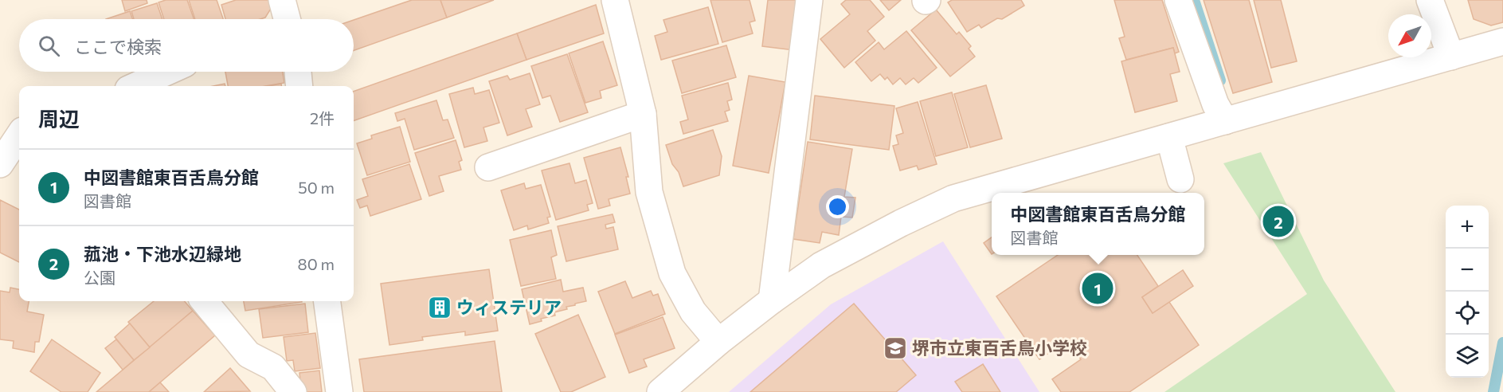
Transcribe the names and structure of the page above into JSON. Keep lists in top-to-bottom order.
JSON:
{
  "places": {
    "building": ["ウィステリア"],
    "school or university": ["堺市立東百舌鳥小学校"]
  },
  "north": "bottom left",
  "page": {
    "search": "ここで検索",
    "heading": ["周辺", "2件"],
    "list": [
      {
        "mark": "1",
        "name": "中図書館東百舌鳥分館",
        "note": "図書館",
        "value": "50 m"
      },
      {
        "mark": "2",
        "name": "菰池・下池水辺緑地",
        "note": "公園",
        "value": "80 m"
      }
    ],
    "popup": ["中図書館東百舌鳥分館", "図書館"],
    "pins": ["2", "1"],
    "map_buttons": ["+", "−"]
  }
}
